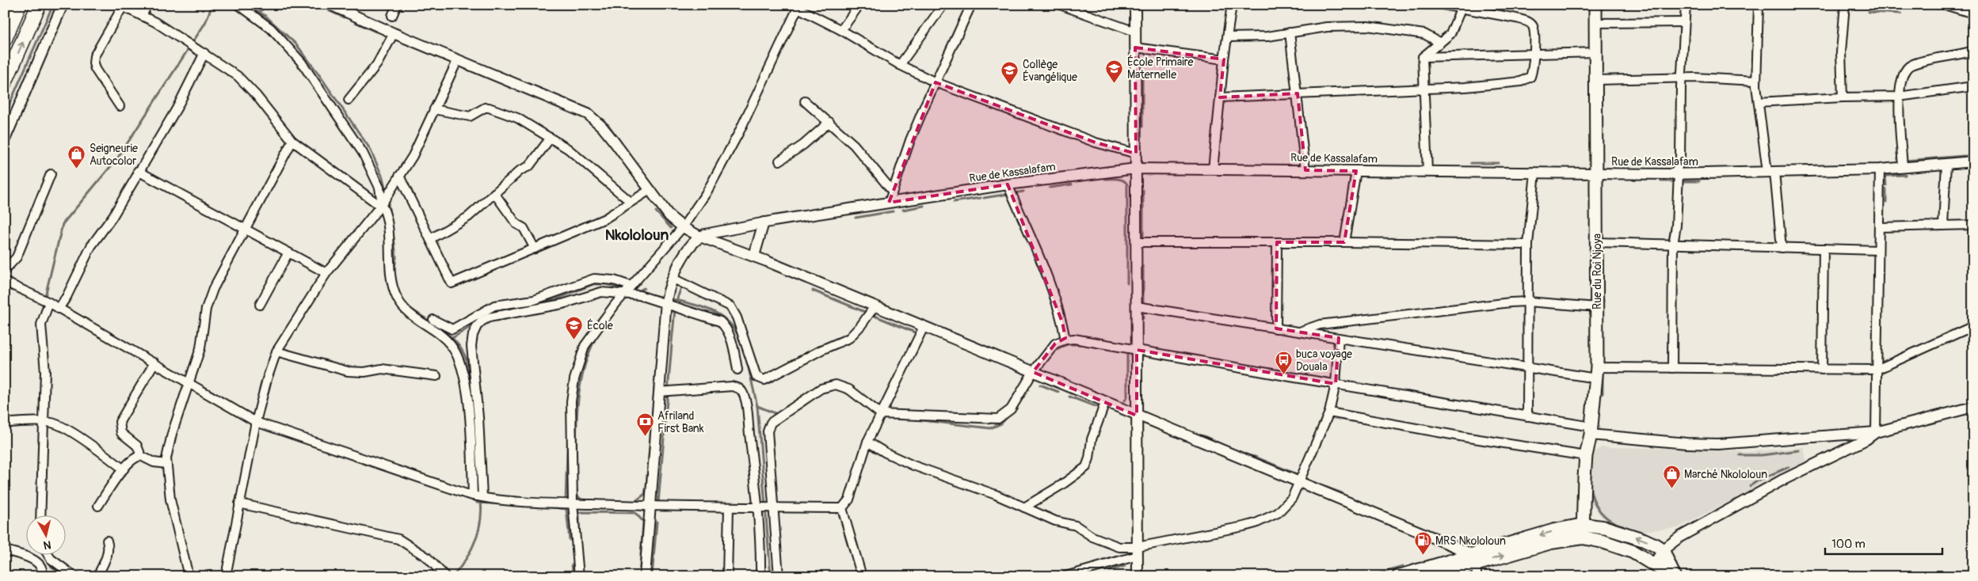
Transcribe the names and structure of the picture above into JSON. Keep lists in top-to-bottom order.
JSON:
{
  "streets": {
    "main road": ["Rue du Roi Njoya"],
    "street": ["Rue de Kassalafam"]
  },
  "crossings": [
    ["Rue de Kassalafam", "Rue du Roi Njoya"]
  ],
  "districts": ["Nkololoun"],
  "places": {
    "school or university": ["École Primaire Maternelle", "Collège Évangélique", "École"],
    "shop": ["Seigneurie Autocolor", "Marché Nkololoun"],
    "bus stop": ["buca voyage Douala"],
    "bank": ["Afriland First Bank"],
    "fuel station": ["MRS Nkololoun"]
  },
  "scale_bar": "100 m",
  "north": "bottom"
}
